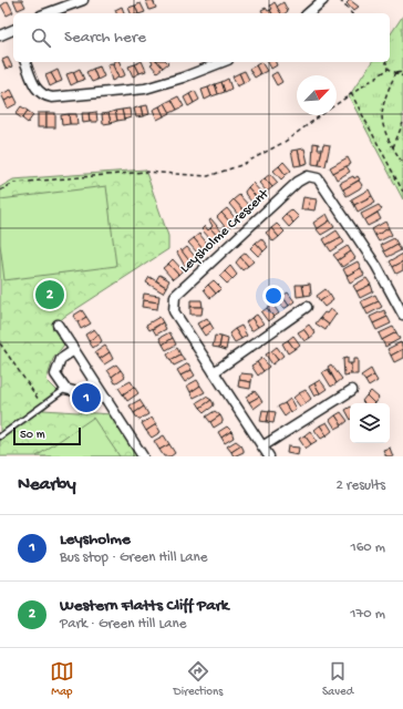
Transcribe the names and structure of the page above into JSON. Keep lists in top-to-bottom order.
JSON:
{
  "streets": {
    "street": ["Leysholme Crescent"]
  },
  "scale_bar": "50 m",
  "north": "top right",
  "page": {
    "search": "Search here",
    "pins": ["2", "1"],
    "scale": "50 m",
    "heading": ["Nearby", "2 results"],
    "list": [
      {
        "mark": "1",
        "name": "Leysholme",
        "note": "Bus stop · Green Hill Lane",
        "value": "160 m"
      },
      {
        "mark": "2",
        "name": "Western Flatts Cliff Park",
        "note": "Park · Green Hill Lane",
        "value": "170 m"
      }
    ],
    "nav": ["Map", "Directions", "Saved"]
  }
}
